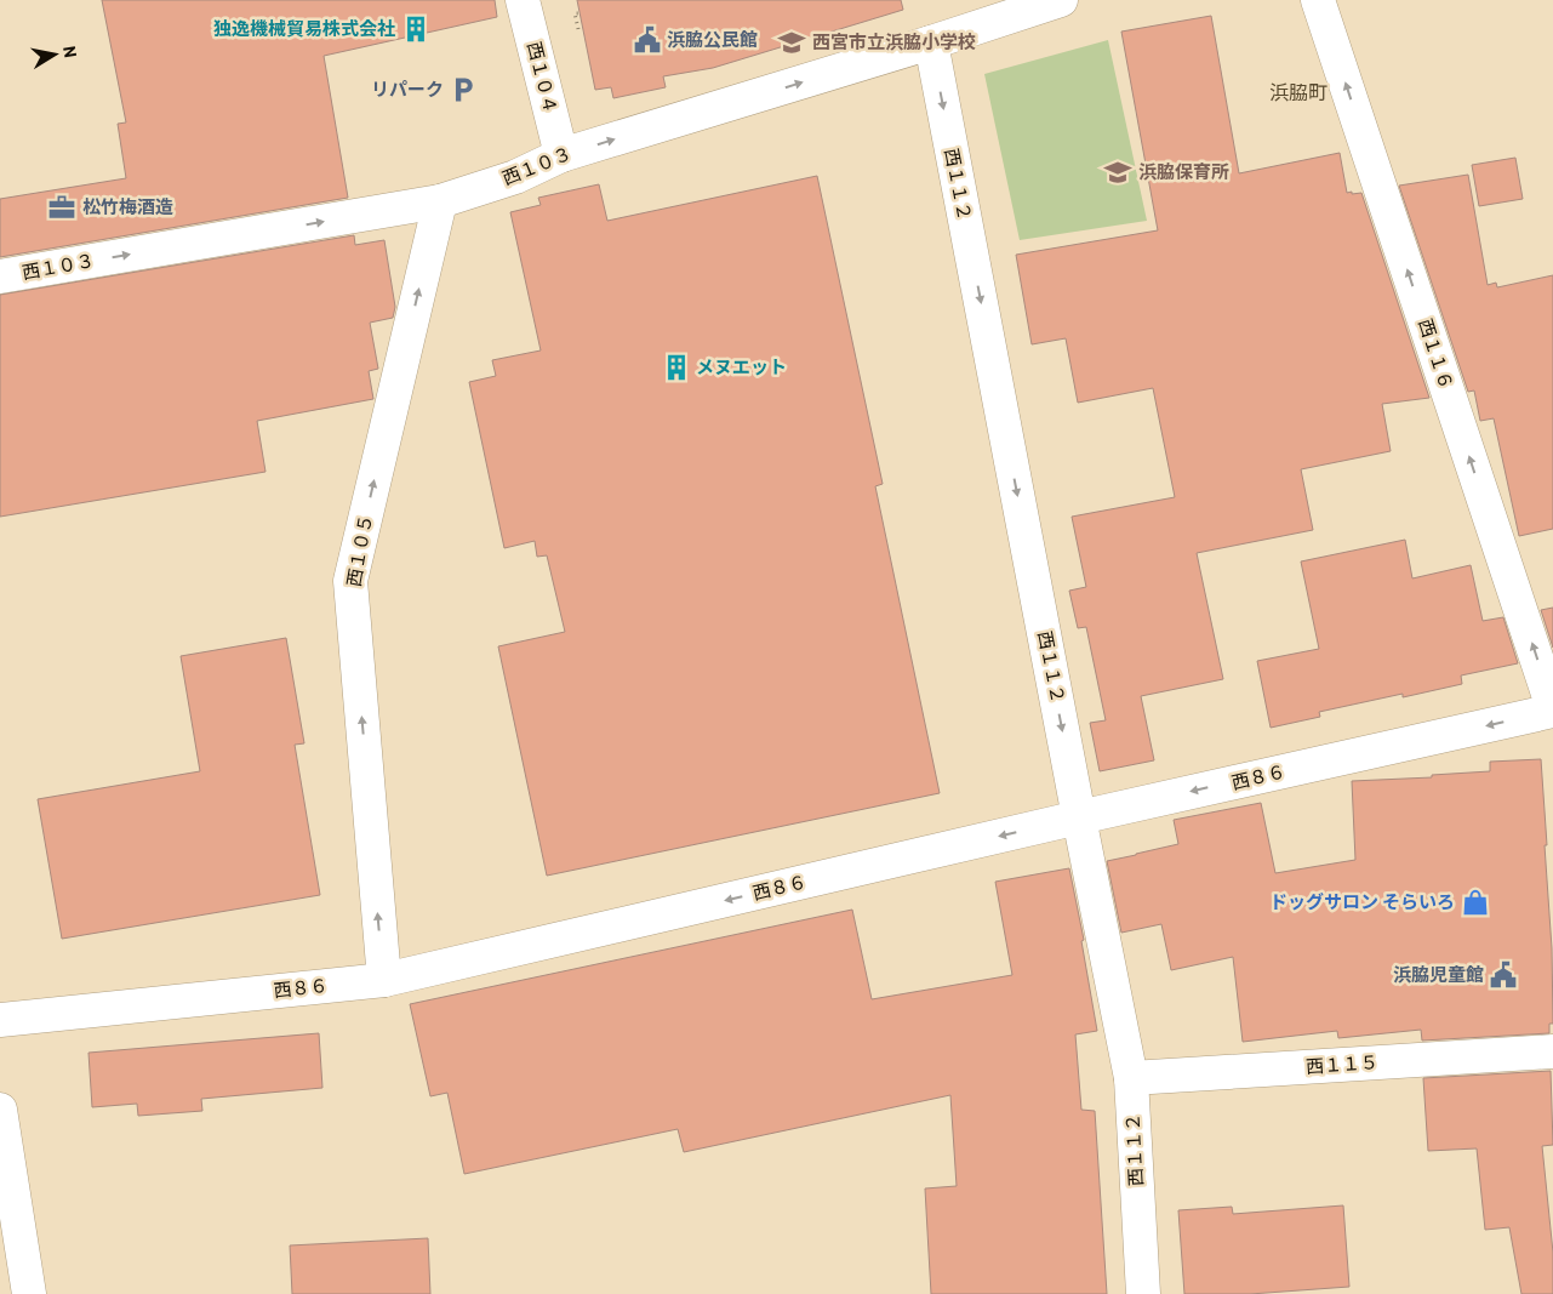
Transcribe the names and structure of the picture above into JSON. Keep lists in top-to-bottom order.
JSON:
{
  "streets": {
    "street": [
      "西１０４",
      "西１０３",
      "西１１２",
      "西１１６",
      "西１０５",
      "西８６",
      "西１１５"
    ]
  },
  "crossings": [
    ["西１０４", "西１０３"],
    ["西１０３", "西１１２"],
    ["西１０３", "西１０５"],
    ["西１１２", "西８６"],
    ["西１１２", "西１１５"],
    ["西１１６", "西８６"],
    ["西１０５", "西８６"]
  ],
  "one_way": [
    "西１０３",
    "西１１２",
    "西１１６",
    "西１０５",
    "西８６"
  ],
  "districts": ["浜脇町"],
  "places": {
    "building": ["独逸機械貿易株式会社", "メヌエット"],
    "public building": ["浜脇公民館", "浜脇児童館"],
    "school or university": ["西宮市立浜脇小学校", "浜脇保育所"],
    "parking": ["リパーク"],
    "office": ["松竹梅酒造"],
    "shop": ["ドッグサロン そらいろ"]
  },
  "north": "right"
}
